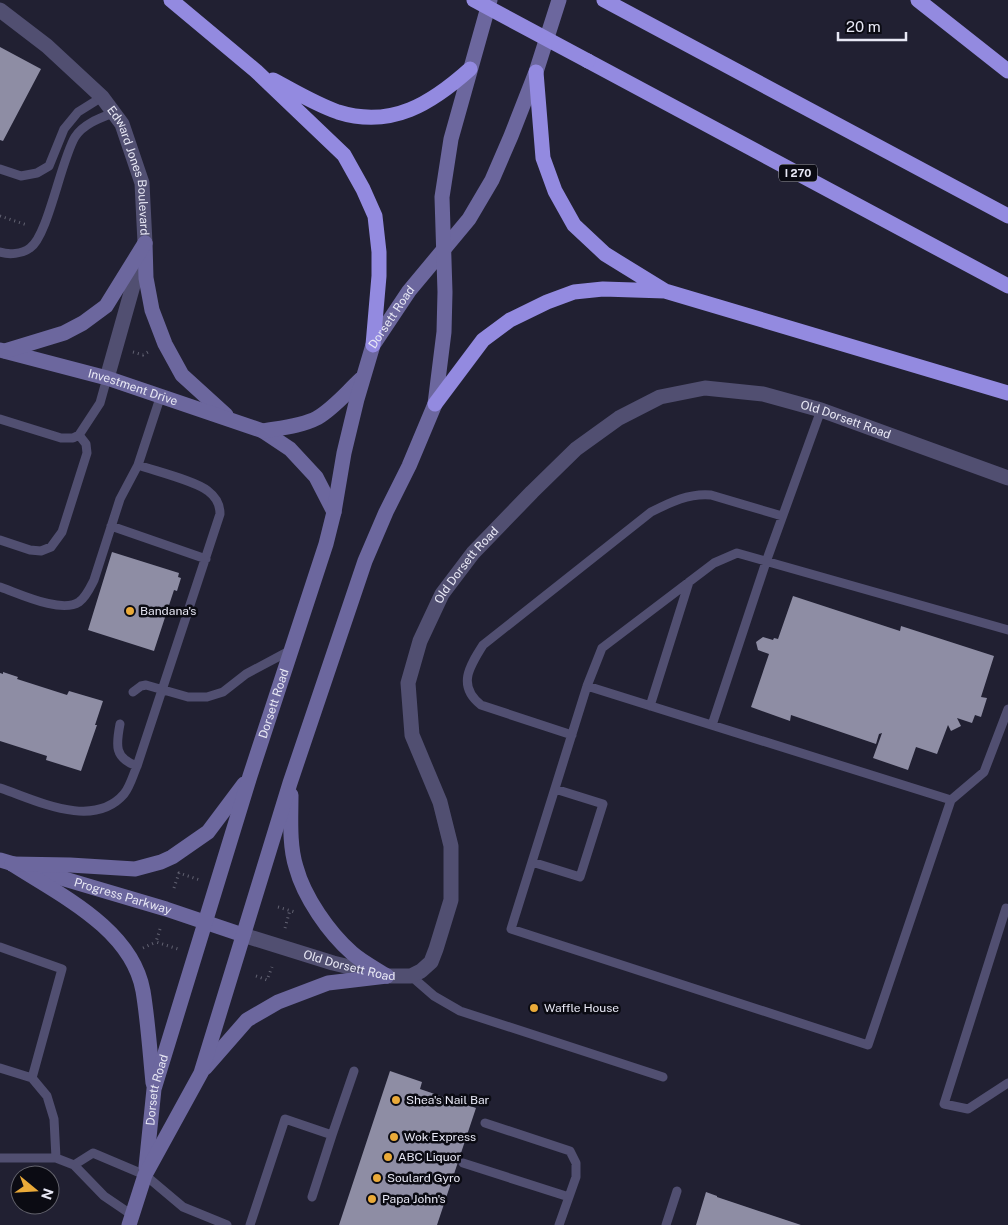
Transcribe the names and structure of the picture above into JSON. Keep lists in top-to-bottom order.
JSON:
{
  "streets": {
    "highway": ["I 270"],
    "main road": ["Dorsett Road", "Investment Drive", "Progress Parkway"],
    "street": ["Edward Jones Boulevard", "Old Dorsett Road"]
  },
  "crossings": [
    ["Edward Jones Boulevard", "Investment Drive"],
    ["Dorsett Road", "Investment Drive"],
    ["Dorsett Road", "Old Dorsett Road"],
    ["Dorsett Road", "Progress Parkway"],
    ["Old Dorsett Road", "Progress Parkway"]
  ],
  "places": [
    "Bandana's",
    "Waffle House",
    "Shea's Nail Bar",
    "Wok Express",
    "ABC Liquor",
    "Soulard Gyro",
    "Papa John's"
  ],
  "scale_bar": "20 m",
  "north": "right"
}
